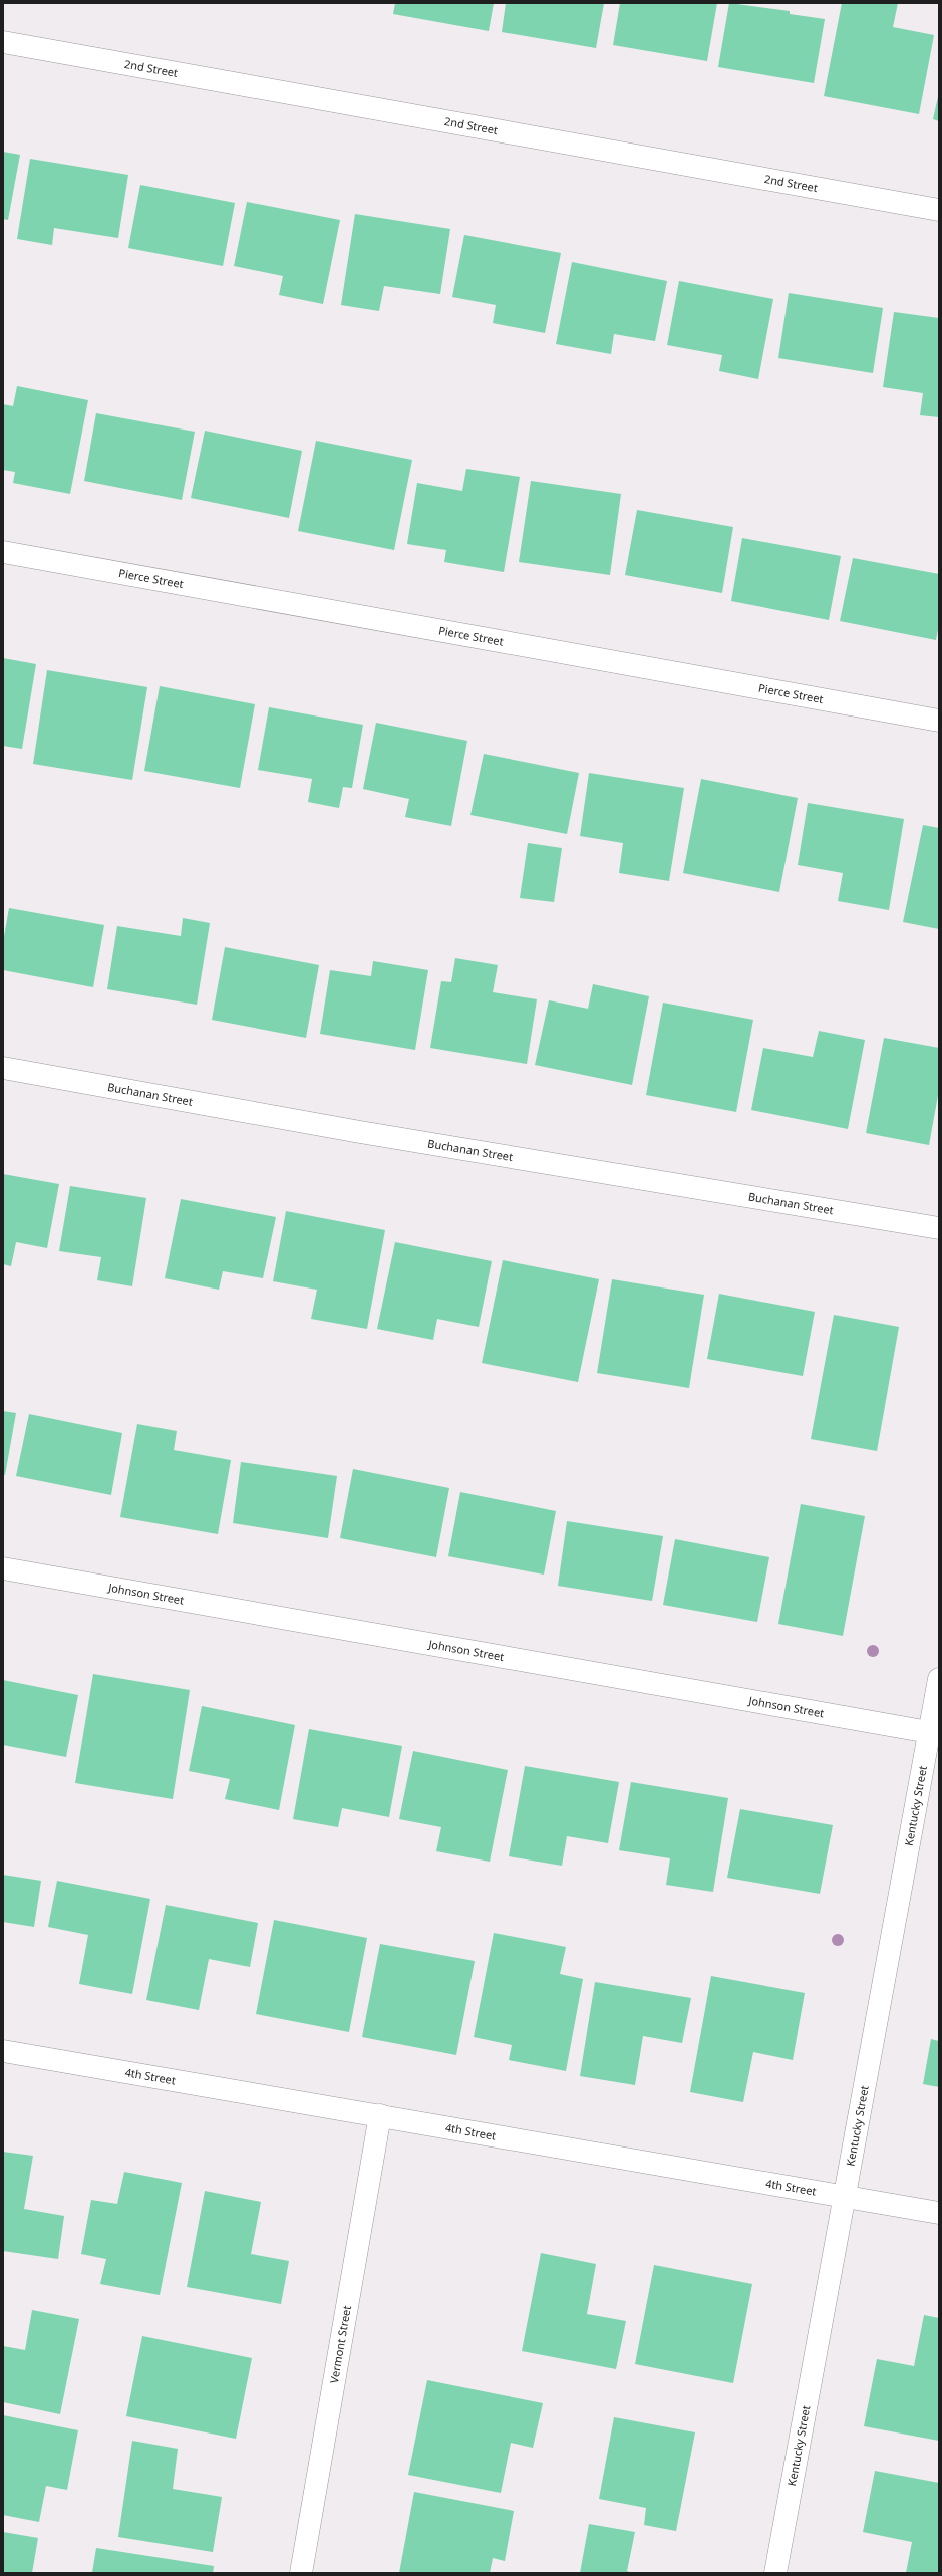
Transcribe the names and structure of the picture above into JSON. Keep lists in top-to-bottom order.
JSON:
{
  "streets": {
    "street": [
      "2nd Street",
      "Pierce Street",
      "Buchanan Street",
      "Johnson Street",
      "Kentucky Street",
      "4th Street",
      "Vermont Street"
    ]
  },
  "crossings": [
    ["Johnson Street", "Kentucky Street"],
    ["Kentucky Street", "4th Street"],
    ["4th Street", "Vermont Street"]
  ]
}
